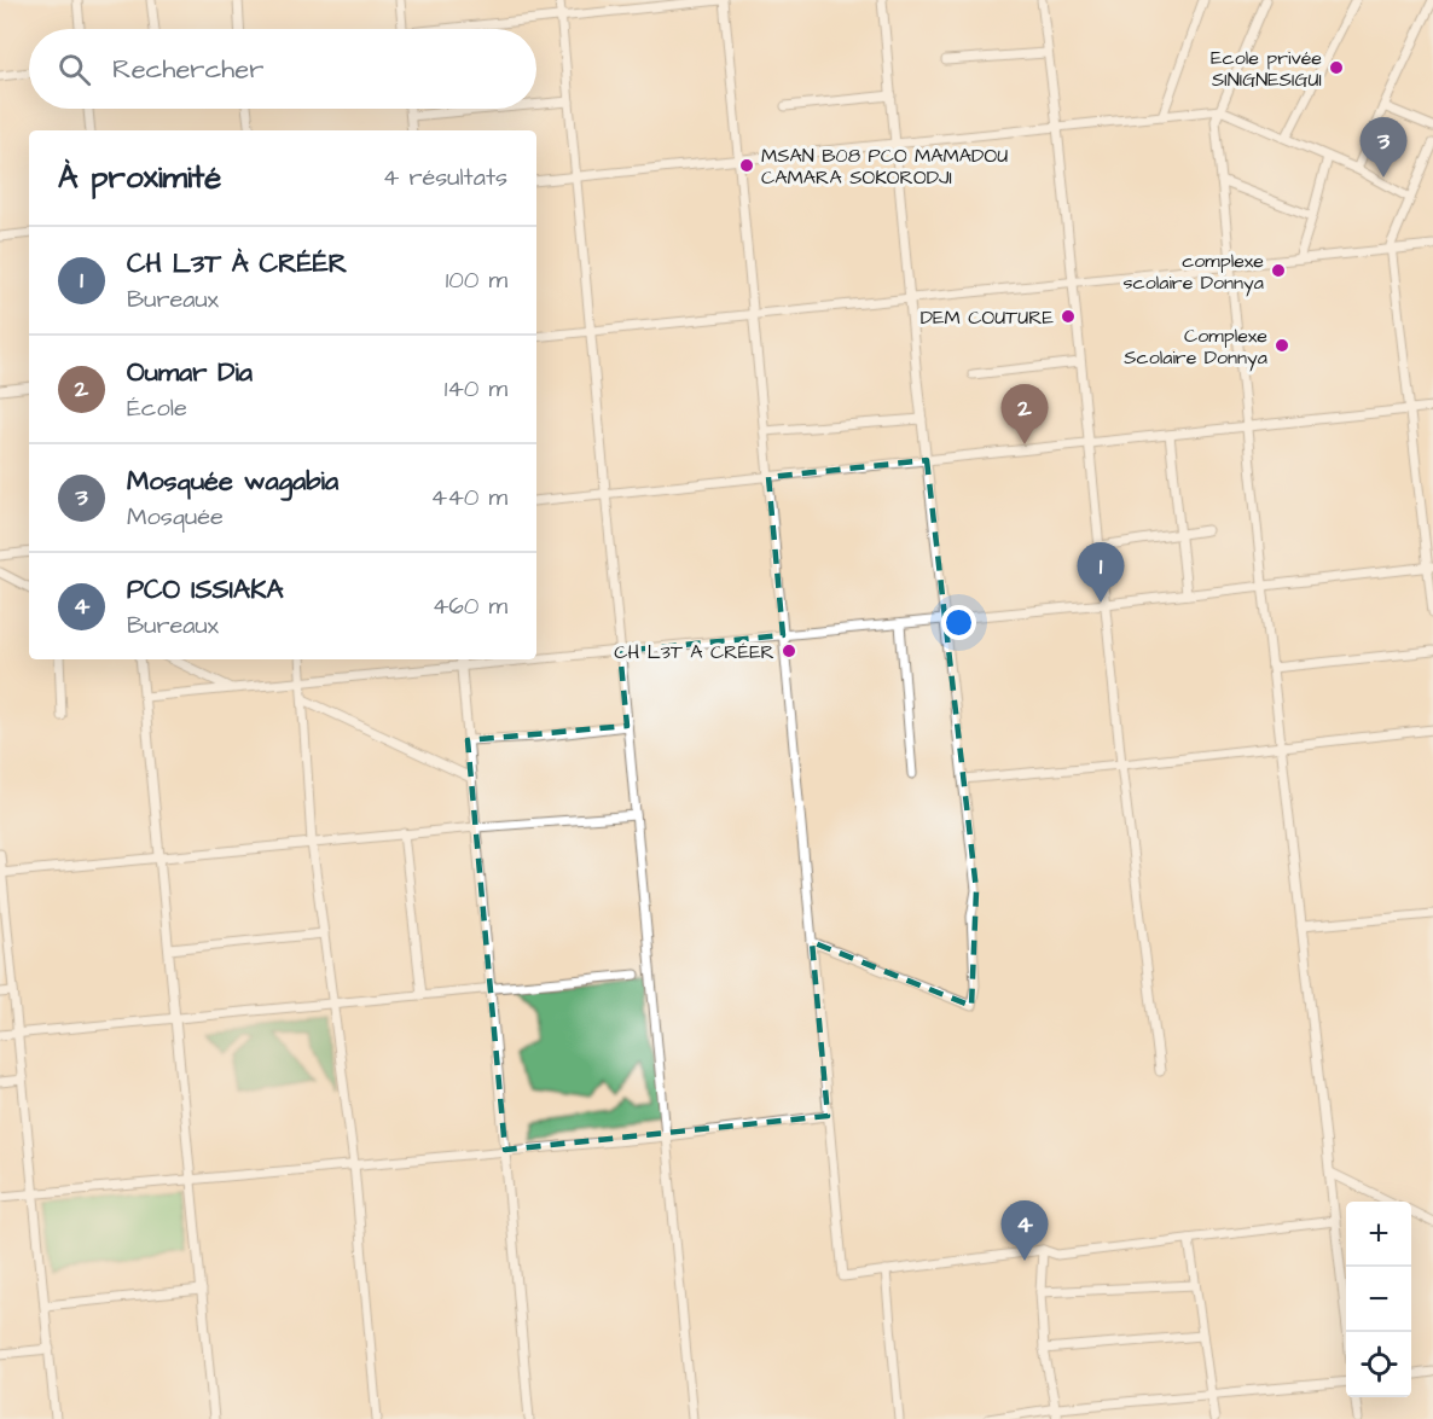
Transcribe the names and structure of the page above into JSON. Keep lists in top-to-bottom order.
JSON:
{
  "places": [
    "Ecole privée SINIGNESIGUI",
    "MSAN B08 PCO MAMADOU CAMARA SOKORODJI",
    "complexe scolaire Donnya",
    "DEM COUTURE",
    "Complexe Scolaire Donnya",
    "CH L3T A CRÉER"
  ],
  "page": {
    "search": "Rechercher",
    "pins": [
      "3",
      "2",
      "1",
      "4"
    ],
    "heading": ["À proximité", "4 résultats"],
    "list": [
      {
        "mark": "1",
        "name": "CH L3T À CRÉÉR",
        "note": "Bureaux",
        "value": "100 m"
      },
      {
        "mark": "2",
        "name": "Oumar Dia",
        "note": "École",
        "value": "140 m"
      },
      {
        "mark": "3",
        "name": "Mosquée wagabia",
        "note": "Mosquée",
        "value": "440 m"
      },
      {
        "mark": "4",
        "name": "PCO ISSIAKA",
        "note": "Bureaux",
        "value": "460 m"
      }
    ],
    "map_buttons": ["+", "−"]
  }
}
